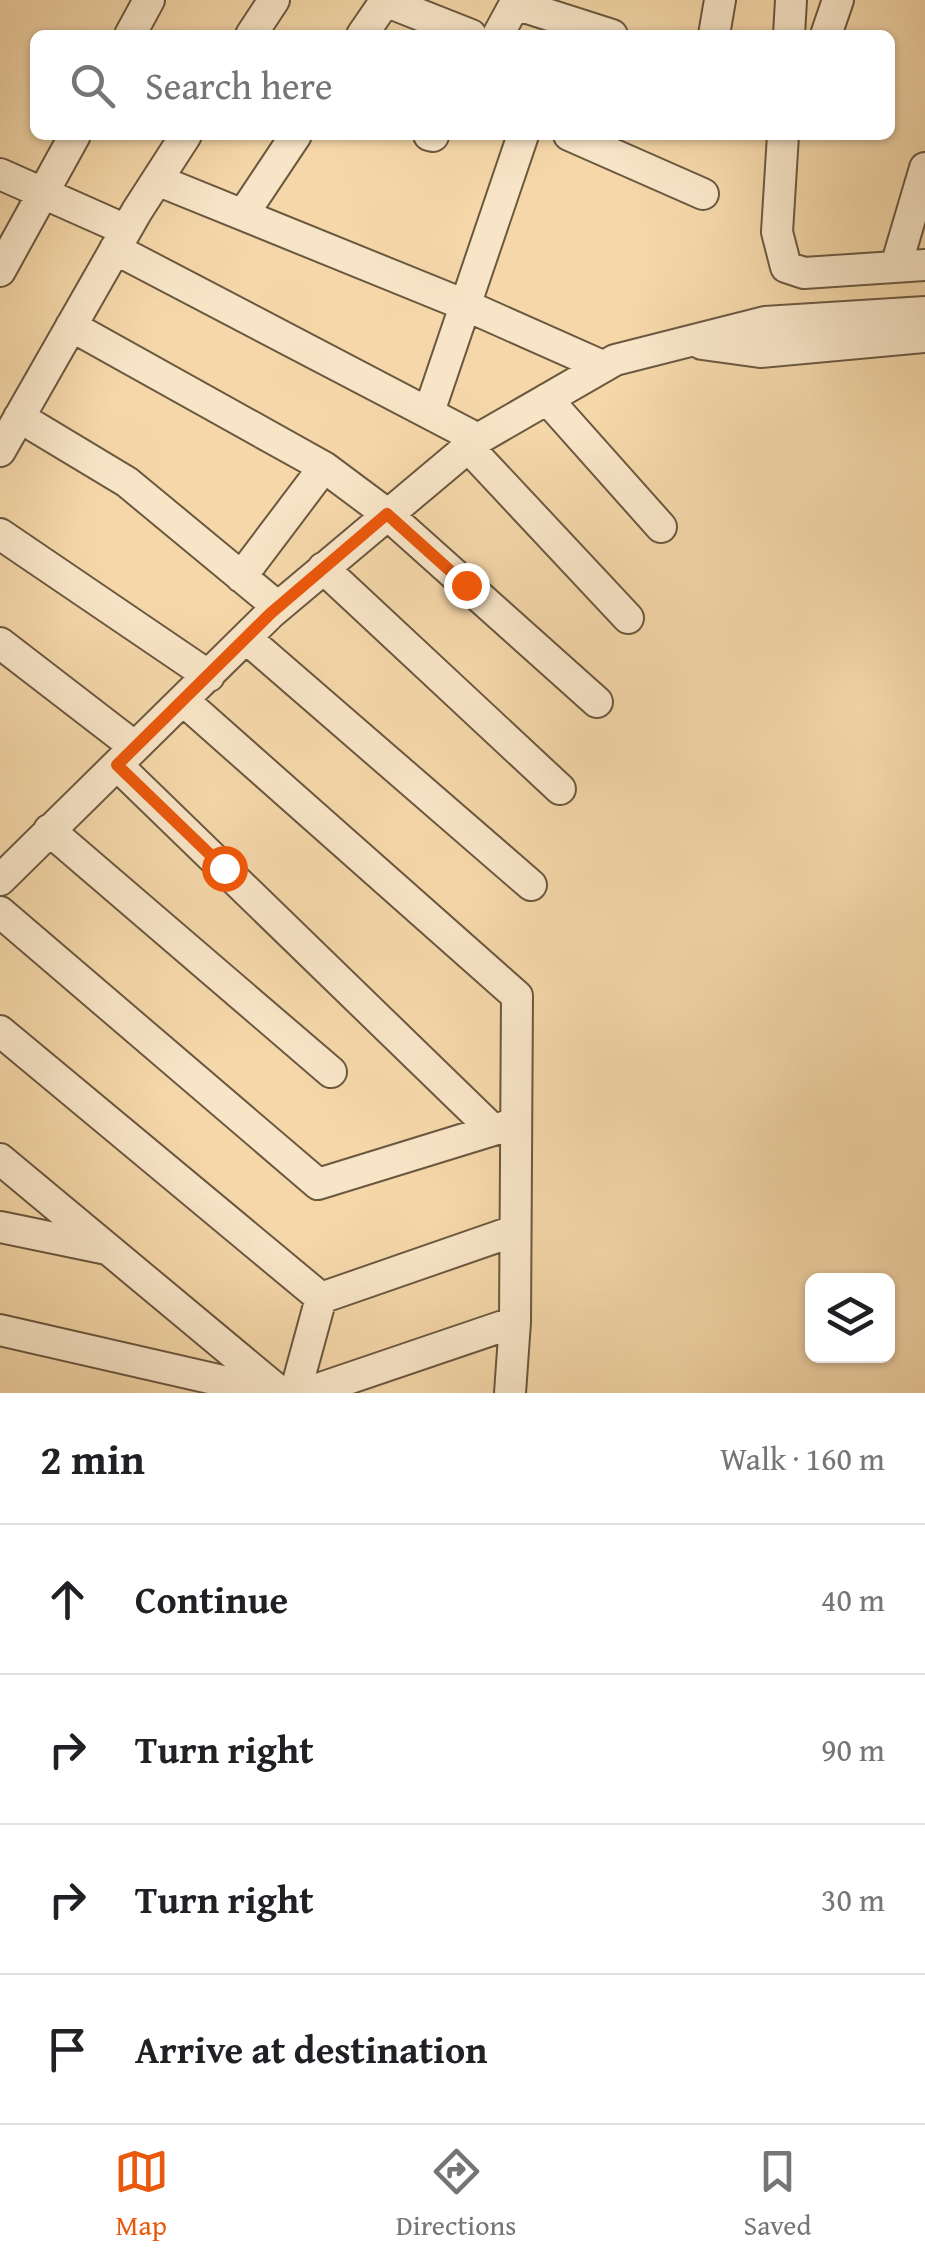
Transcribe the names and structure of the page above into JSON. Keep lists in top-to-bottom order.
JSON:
{
  "page": {
    "search": "Search here",
    "heading": ["2 min", "Walk · 160 m"],
    "list": [
      ["Continue", "40 m"],
      ["Turn right", "90 m"],
      ["Turn right", "30 m"],
      "Arrive at destination"
    ],
    "nav": ["Map", "Directions", "Saved"]
  }
}
